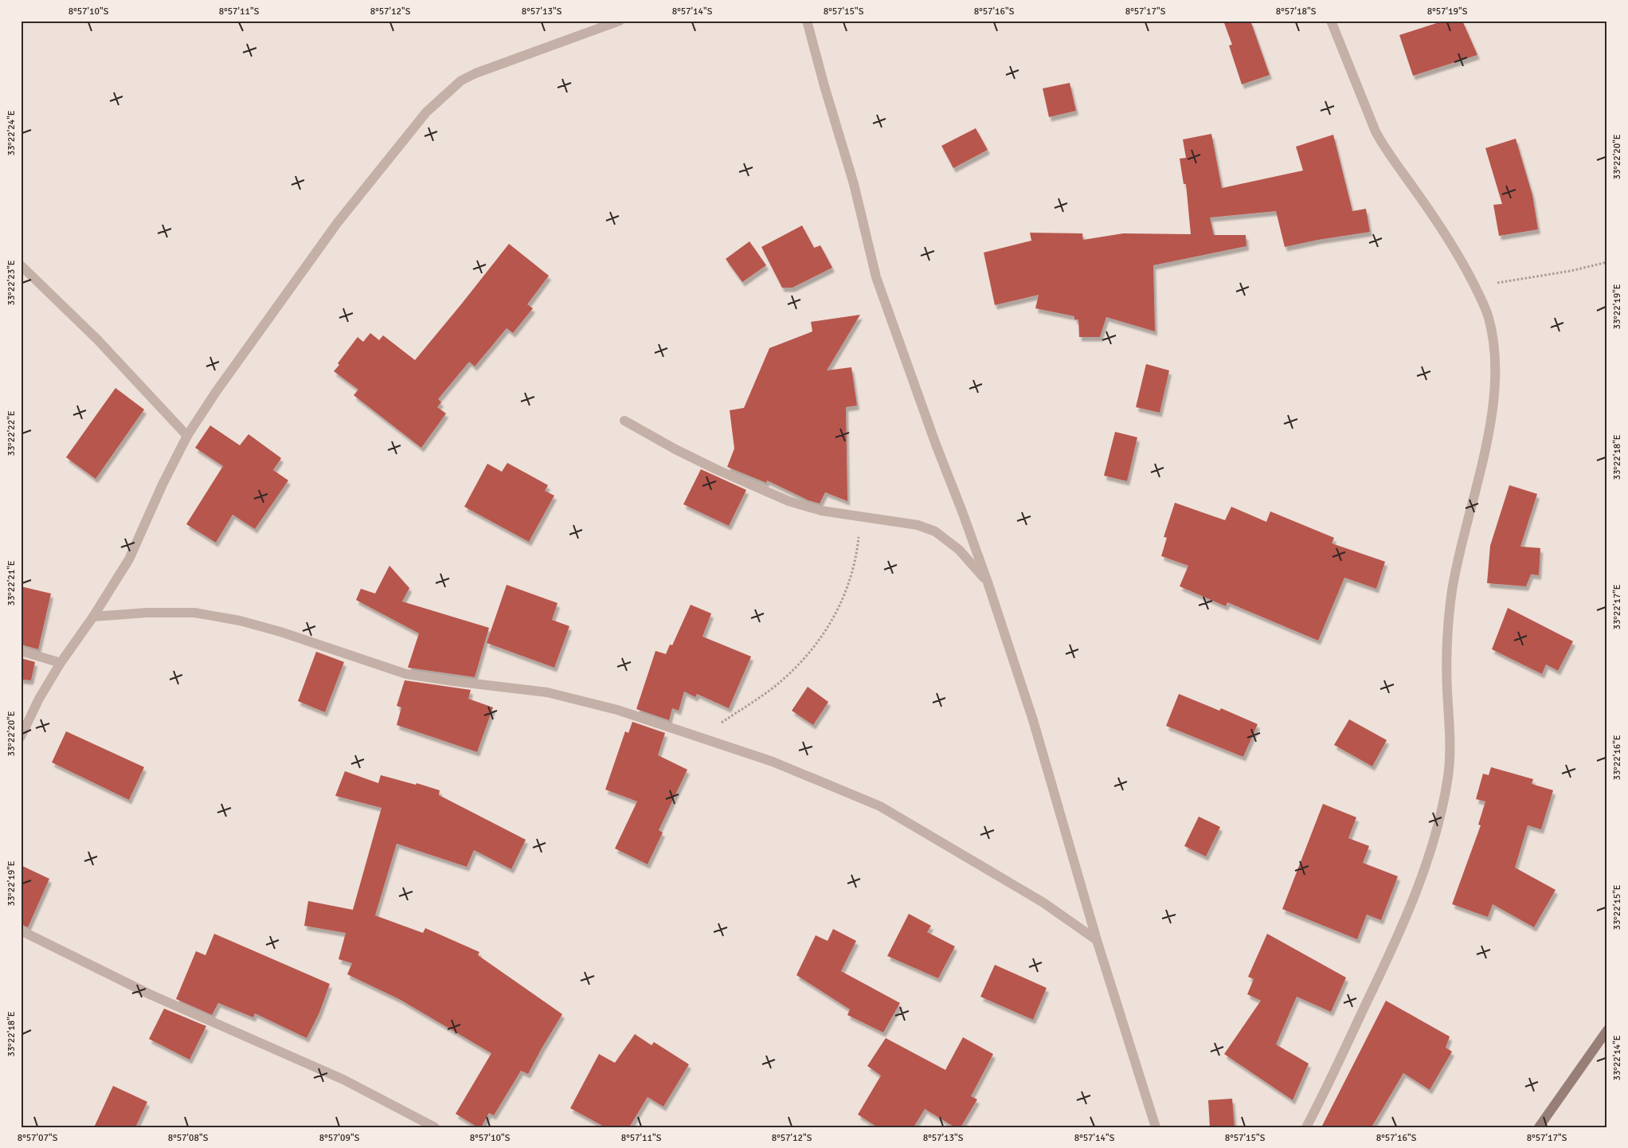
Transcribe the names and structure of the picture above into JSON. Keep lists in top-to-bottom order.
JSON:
{
  "coordinates": [
    "8°57'10\"S",
    "8°57'11\"S",
    "8°57'12\"S",
    "8°57'13\"S",
    "8°57'14\"S",
    "8°57'15\"S",
    "8°57'16\"S",
    "8°57'17\"S",
    "8°57'18\"S",
    "8°57'19\"S",
    "33°22'24\"E",
    "33°22'20\"E",
    "33°22'23\"E",
    "33°22'19\"E",
    "33°22'22\"E",
    "33°22'18\"E",
    "33°22'21\"E",
    "33°22'17\"E",
    "33°22'16\"E",
    "33°22'15\"E",
    "33°22'14\"E",
    "8°57'07\"S",
    "8°57'08\"S",
    "8°57'09\"S"
  ]
}
